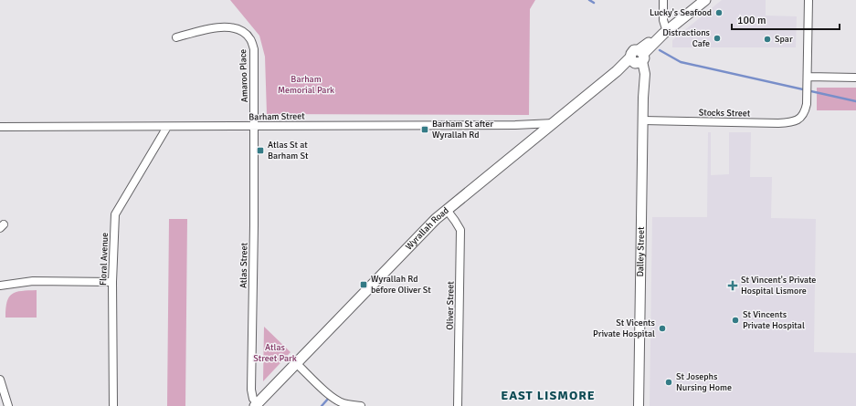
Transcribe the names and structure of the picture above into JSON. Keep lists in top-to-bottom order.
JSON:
{
  "streets": {
    "main road": ["Wyrallah Road"],
    "street": [
      "Amaroo Place",
      "Stocks Street",
      "Barham Street",
      "Dalley Street",
      "Floral Avenue",
      "Atlas Street",
      "Oliver Street"
    ]
  },
  "crossings": [
    ["Amaroo Place", "Barham Street"],
    ["Amaroo Place", "Atlas Street"],
    ["Stocks Street", "Dalley Street"],
    ["Barham Street", "Wyrallah Road"],
    ["Barham Street", "Floral Avenue"],
    ["Barham Street", "Atlas Street"],
    ["Wyrallah Road", "Dalley Street"],
    ["Wyrallah Road", "Atlas Street"],
    ["Wyrallah Road", "Oliver Street"]
  ],
  "districts": ["EAST LISMORE"],
  "parks": ["Barham Memorial Park", "Atlas Street Park"],
  "places": {
    "other": [
      "Lucky's Seafood",
      "Distractions Cafe",
      "Spar",
      "St Vincents Private Hospital",
      "St Vicents Private Hospital",
      "St Josephs Nursing Home"
    ],
    "transit": ["Barham St after Wyrallah Rd", "Atlas St at Barham St", "Wyrallah Rd before Oliver St"],
    "health": ["St Vincent's Private Hospital Lismore"]
  },
  "scale_bar": "100 m"
}
